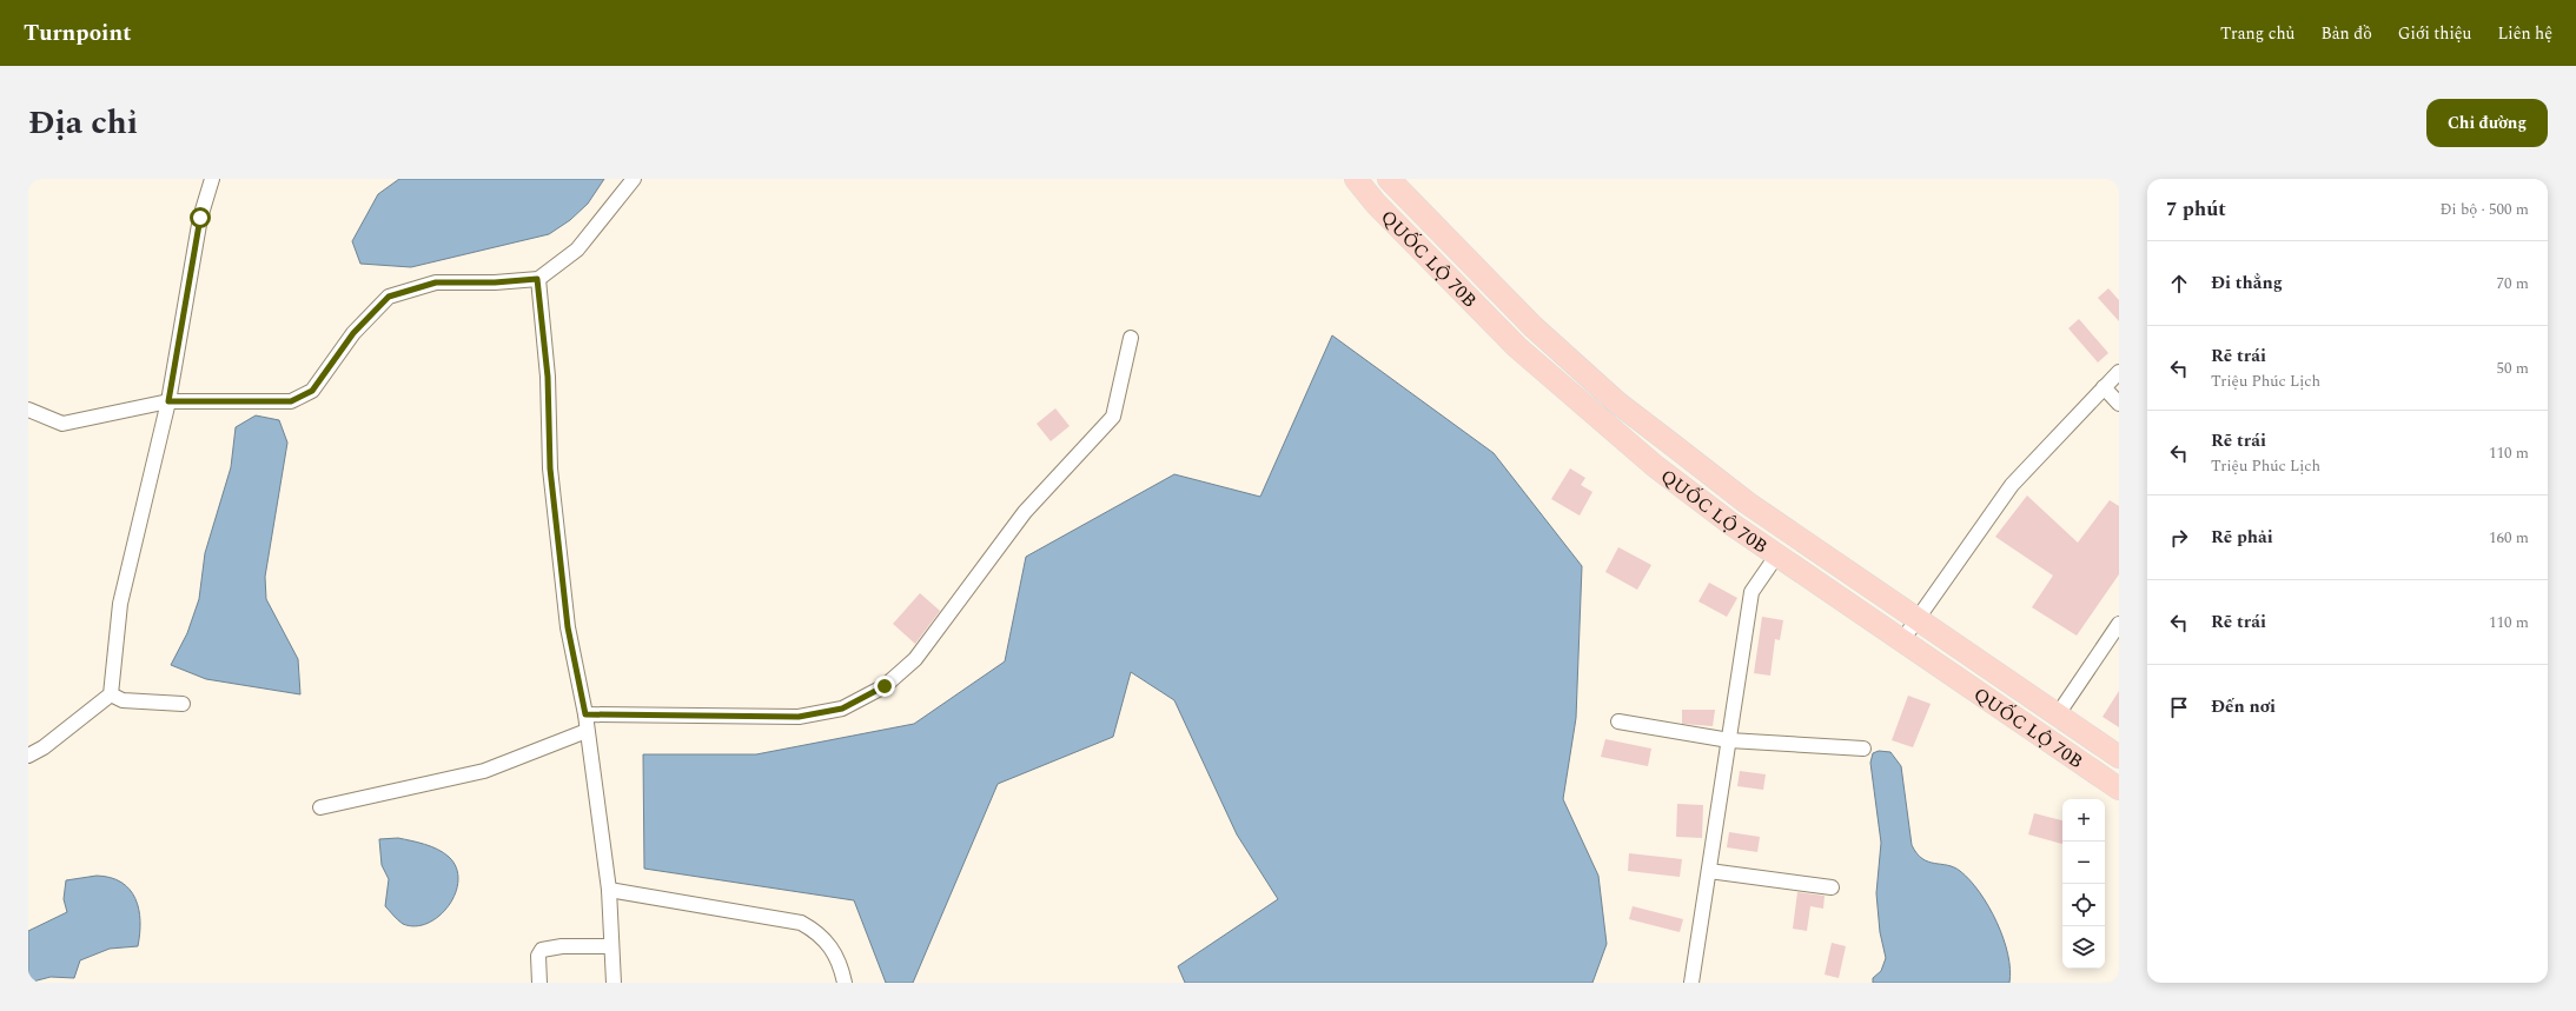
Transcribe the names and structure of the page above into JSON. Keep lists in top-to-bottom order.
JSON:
{
  "streets": {
    "main road": ["QUỐC LỘ 70B"]
  },
  "page": {
    "header": "Turnpoint",
    "nav": [
      "Trang chủ",
      "Bản đồ",
      "Giới thiệu",
      "Liên hệ"
    ],
    "title": "Địa chỉ",
    "buttons": "Chỉ đường",
    "heading": ["7 phút", "Đi bộ · 500 m"],
    "list": [
      ["Đi thẳng", "70 m"],
      ["Rẽ trái", "Triệu Phúc Lịch", "50 m"],
      ["Rẽ trái", "Triệu Phúc Lịch", "110 m"],
      ["Rẽ phải", "160 m"],
      ["Rẽ trái", "110 m"],
      "Đến nơi"
    ],
    "map_buttons": ["+", "−"]
  }
}
